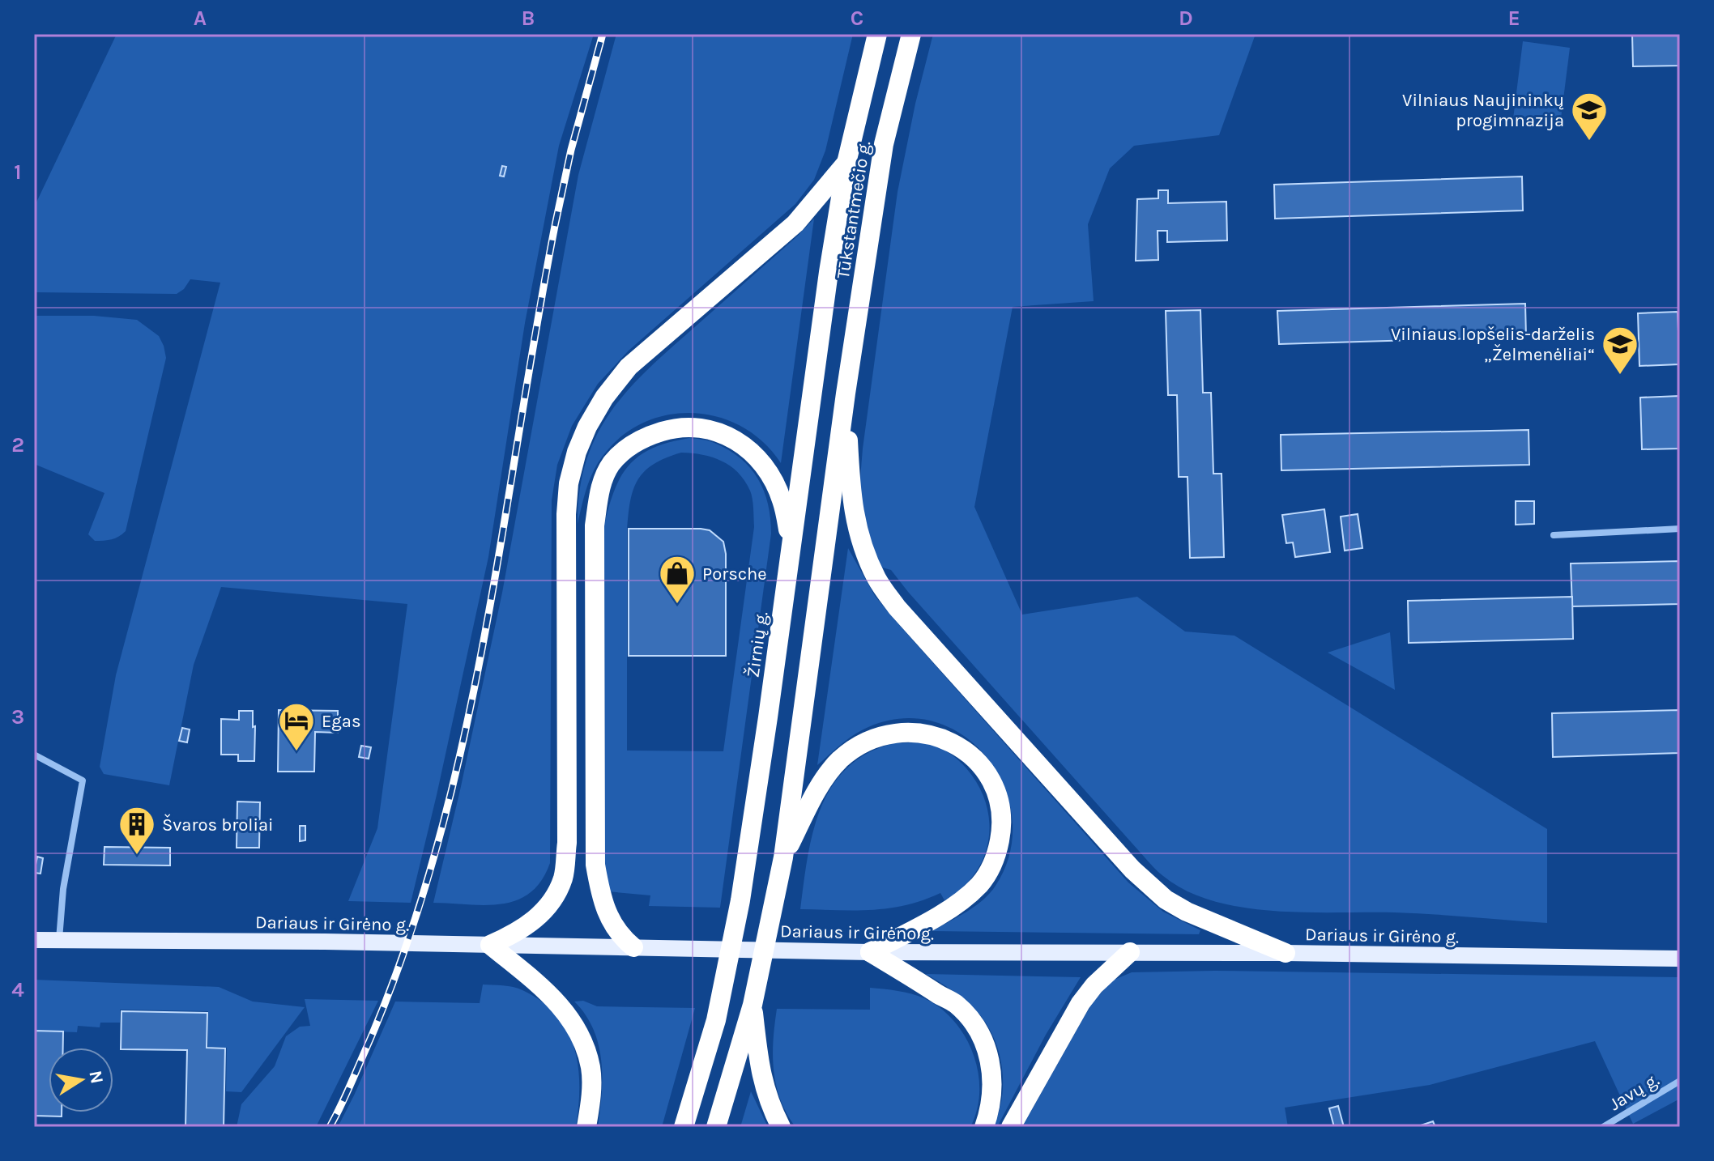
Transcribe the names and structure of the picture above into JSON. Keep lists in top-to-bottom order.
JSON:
{
  "streets": {
    "highway": ["Tūkstantmečio g.", "Žirnių g."],
    "main road": ["Dariaus ir Girėno g."],
    "street": ["Javų g."]
  },
  "crossings": [
    ["Tūkstantmečio g.", "Žirnių g."]
  ],
  "places": {
    "school or university": ["Vilniaus Naujininkų progimnazija", "Vilniaus lopšelis-darželis „Želmenėliai“"],
    "shop": ["Porsche"],
    "hotel": ["Egas"],
    "building": ["Švaros broliai"]
  },
  "north": "right",
  "grid": {
    "columns": [
      "A",
      "B",
      "C",
      "D",
      "E"
    ],
    "rows": [
      "1",
      "2",
      "3",
      "4"
    ]
  }
}
